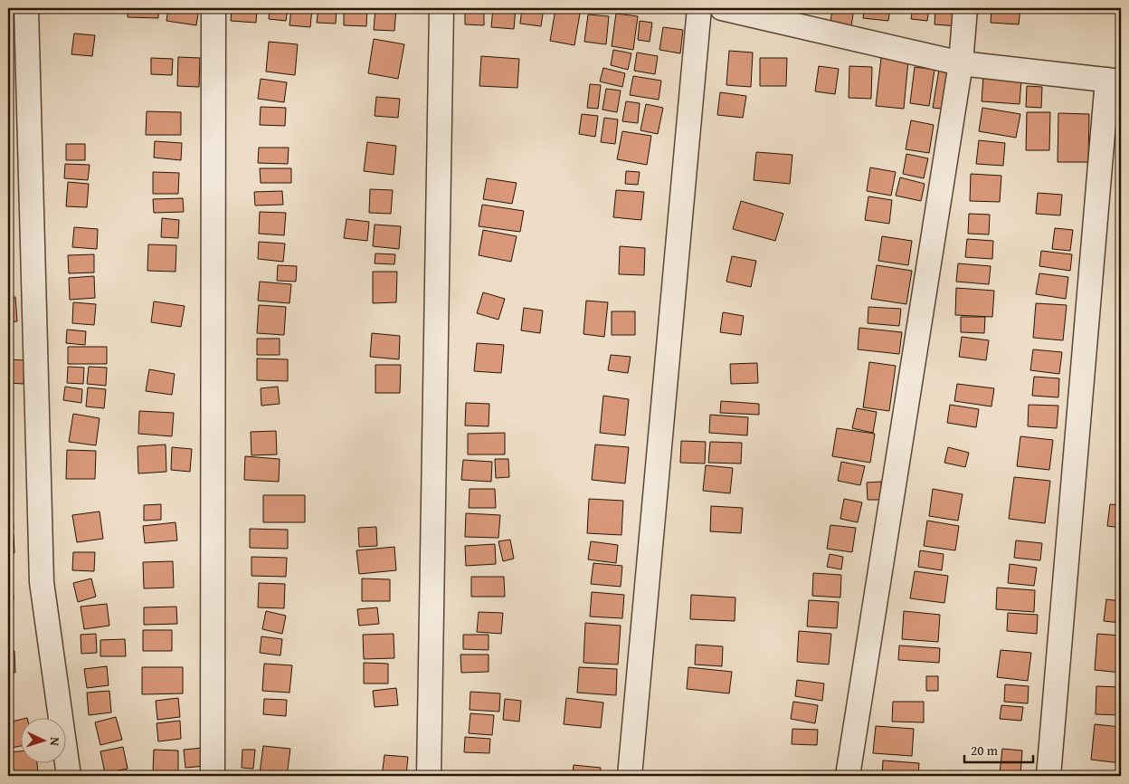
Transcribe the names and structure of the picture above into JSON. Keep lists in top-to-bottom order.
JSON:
{
  "scale_bar": "20 m",
  "north": "right"
}
